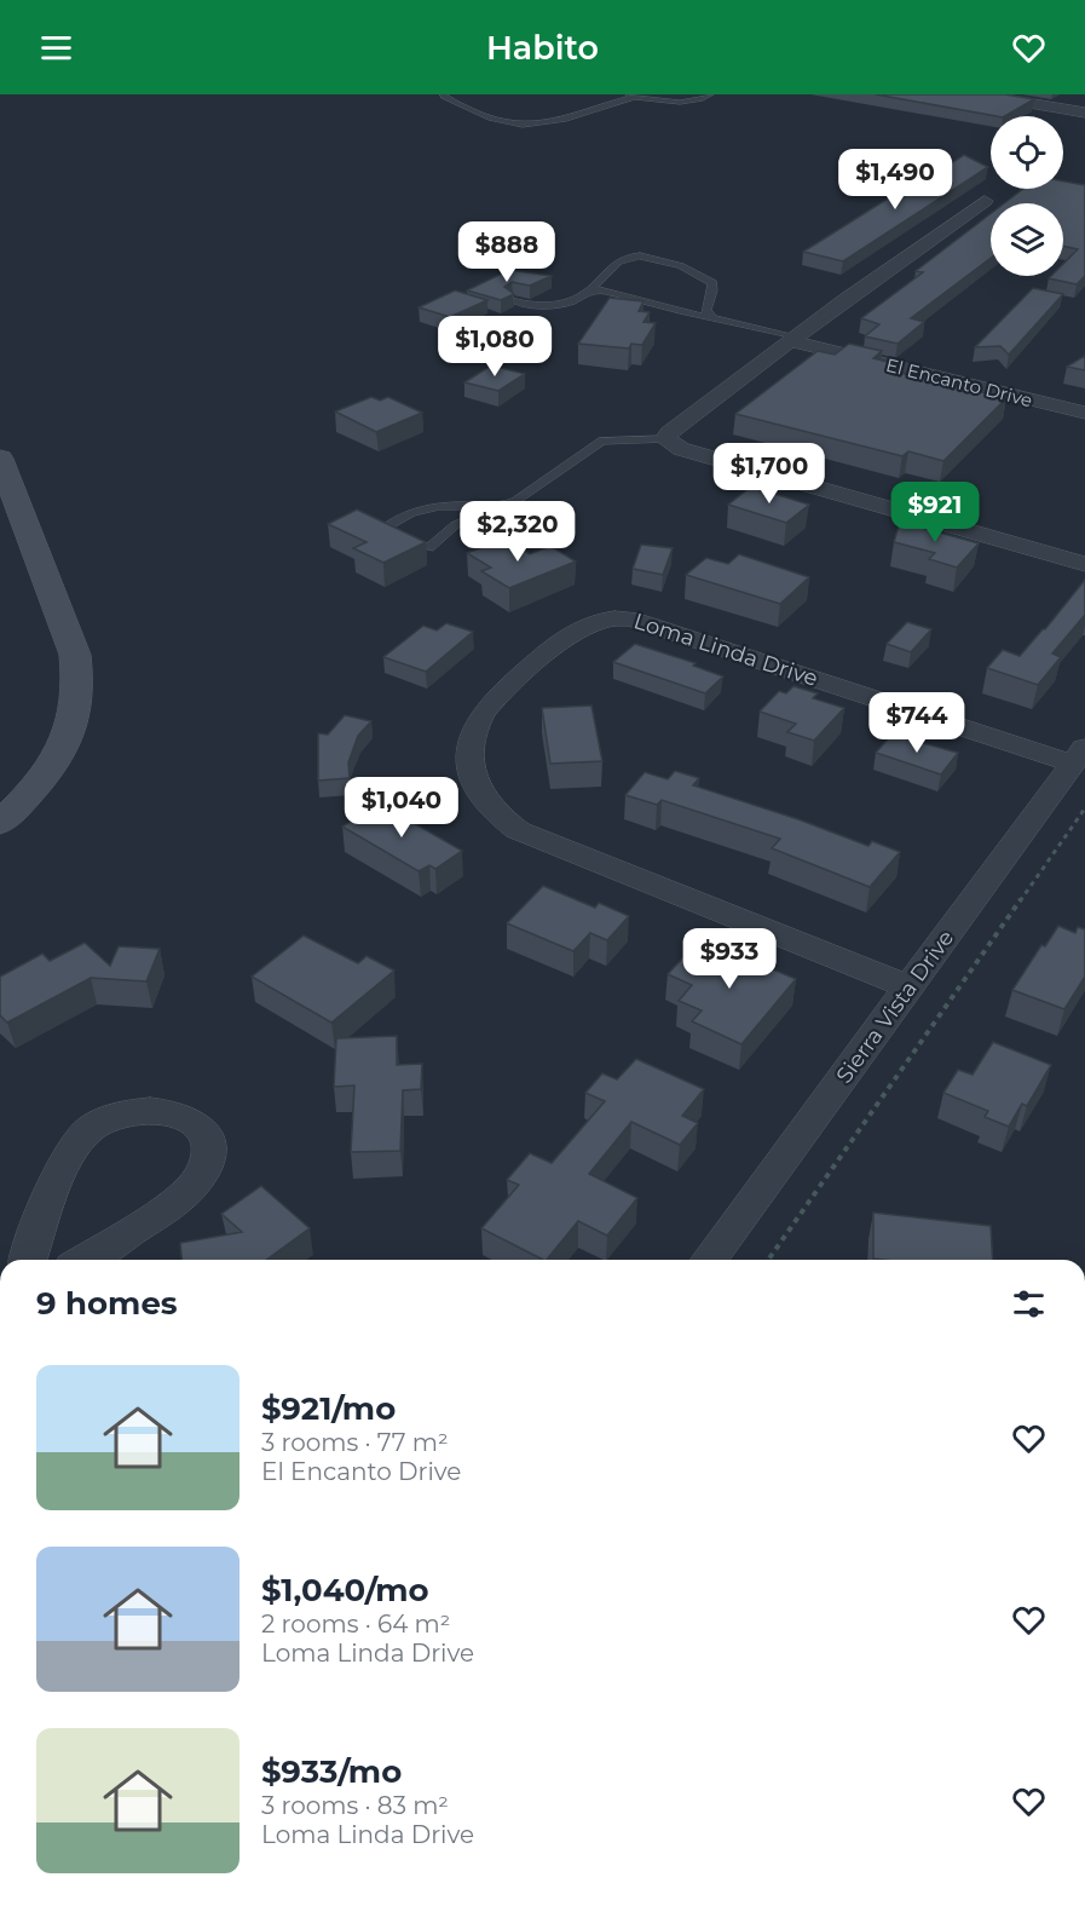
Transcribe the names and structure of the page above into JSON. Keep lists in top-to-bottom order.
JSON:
{
  "streets": {
    "street": ["El Encanto Drive", "Loma Linda Drive", "Sierra Vista Drive"]
  },
  "crossings": [
    ["Loma Linda Drive", "Sierra Vista Drive"]
  ],
  "page": {
    "header": "Habito",
    "price": [
      "$1,490",
      "$888",
      "$1,080",
      "$1,700",
      "$921",
      "$2,320",
      "$744",
      "$1,040",
      "$933"
    ],
    "heading": "9 homes",
    "list": [
      {
        "name": "$921/mo",
        "note": "3 rooms · 77 m² · El Encanto Drive"
      },
      {
        "name": "$1,040/mo",
        "note": "2 rooms · 64 m² · Loma Linda Drive"
      },
      {
        "name": "$933/mo",
        "note": "3 rooms · 83 m² · Loma Linda Drive"
      }
    ]
  }
}
